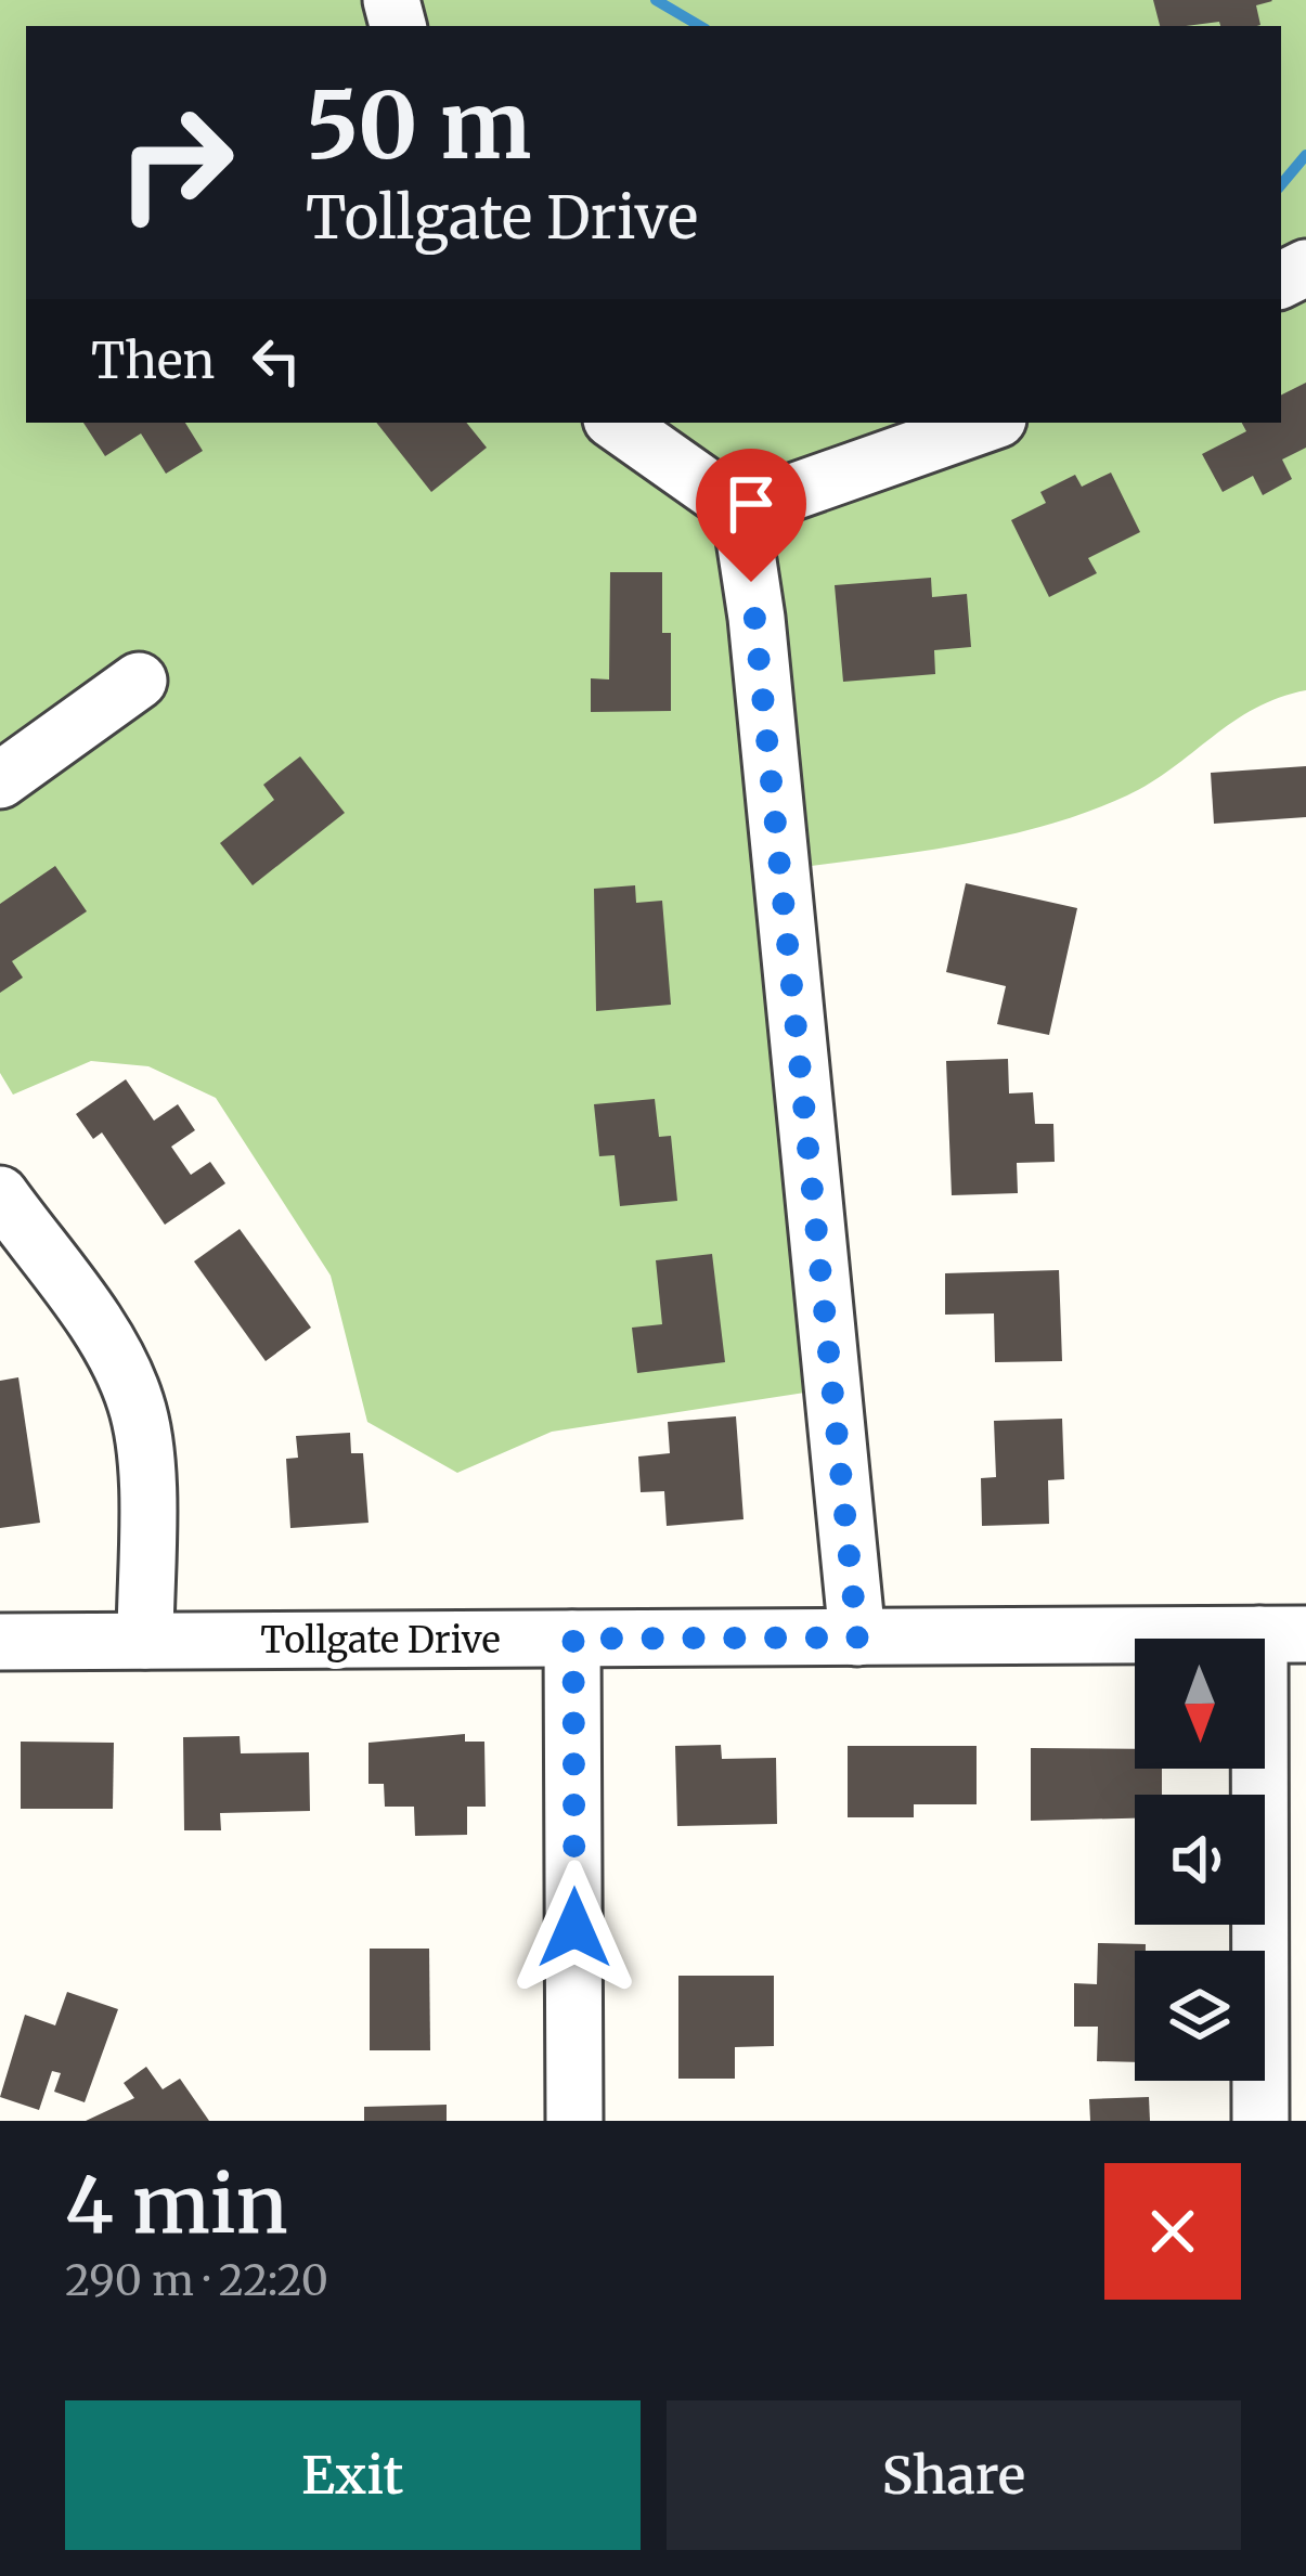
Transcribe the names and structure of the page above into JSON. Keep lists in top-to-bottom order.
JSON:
{
  "streets": {
    "street": ["Tollgate Drive"]
  },
  "north": "bottom",
  "page": {
    "turn": ["50 m", "Tollgate Drive"],
    "then": "Then",
    "heading": ["4 min", "290 m · 22:20"],
    "buttons": ["Exit", "Share"]
  }
}
